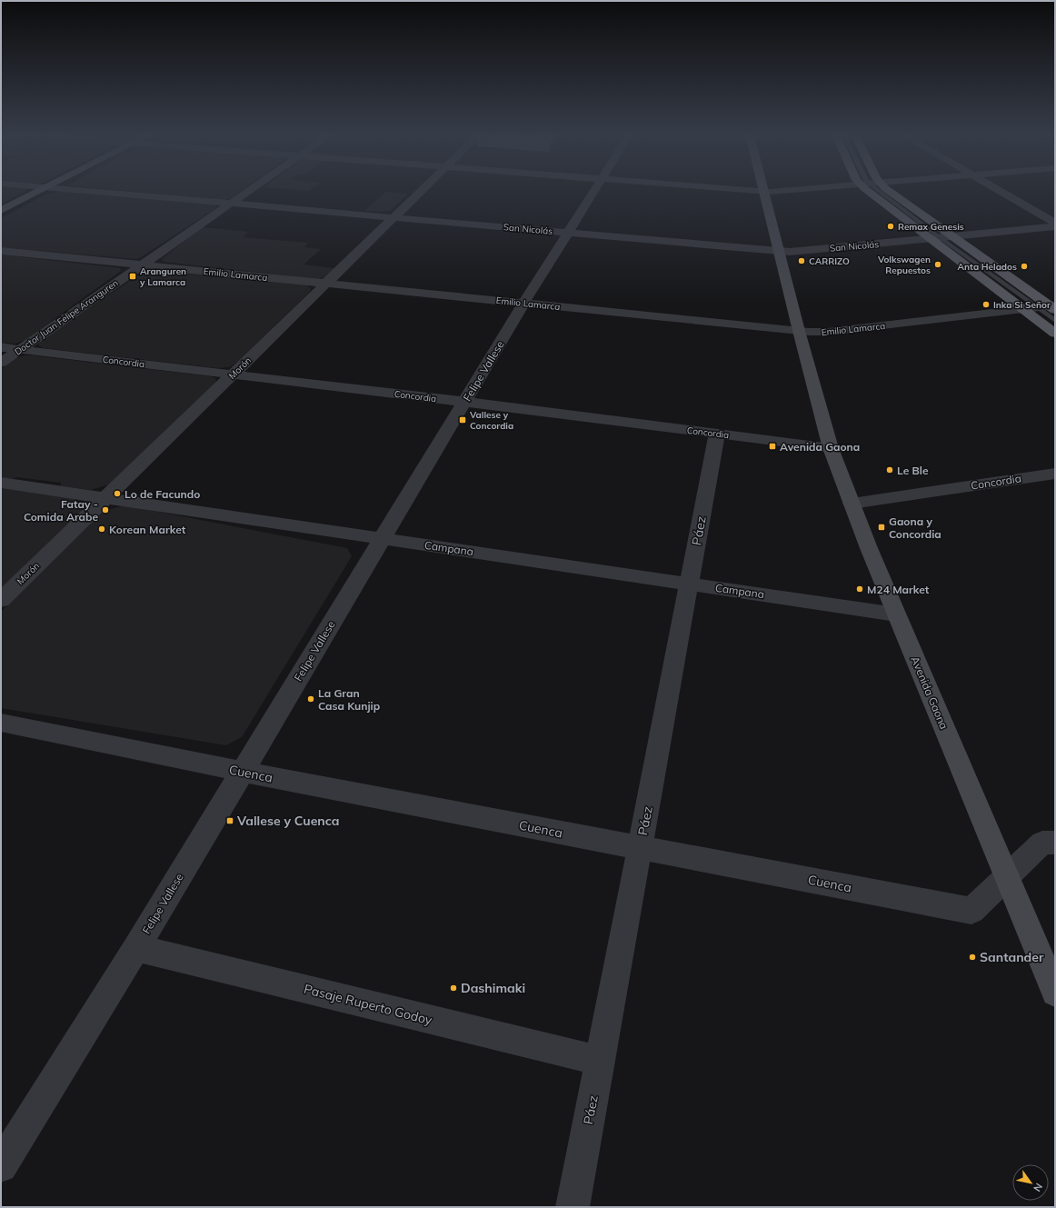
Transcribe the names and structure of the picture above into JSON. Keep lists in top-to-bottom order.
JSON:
{
  "streets": {
    "main road": ["Avenida Gaona"],
    "street": [
      "San Nicolás",
      "Emilio Lamarca",
      "Doctor Juan Felipe Aranguren",
      "Concordia",
      "Morón",
      "Felipe Vallese",
      "Páez",
      "Campana",
      "Cuenca",
      "Pasaje Ruperto Godoy"
    ]
  },
  "crossings": [
    ["San Nicolás", "Doctor Juan Felipe Aranguren"],
    ["San Nicolás", "Morón"],
    ["San Nicolás", "Felipe Vallese"],
    ["San Nicolás", "Avenida Gaona"],
    ["Emilio Lamarca", "Doctor Juan Felipe Aranguren"],
    ["Emilio Lamarca", "Morón"],
    ["Emilio Lamarca", "Felipe Vallese"],
    ["Emilio Lamarca", "Avenida Gaona"],
    ["Doctor Juan Felipe Aranguren", "Concordia"],
    ["Concordia", "Morón"],
    ["Concordia", "Felipe Vallese"],
    ["Concordia", "Páez"],
    ["Concordia", "Avenida Gaona"],
    ["Morón", "Campana"],
    ["Felipe Vallese", "Campana"],
    ["Felipe Vallese", "Cuenca"],
    ["Felipe Vallese", "Pasaje Ruperto Godoy"],
    ["Páez", "Campana"],
    ["Páez", "Cuenca"],
    ["Páez", "Pasaje Ruperto Godoy"],
    ["Campana", "Avenida Gaona"],
    ["Avenida Gaona", "Cuenca"]
  ],
  "places": {
    "other": [
      "Remax Genesis",
      "CARRIZO",
      "Volkswagen Repuestos",
      "Anta Helados",
      "Inka Si Señor",
      "Le Ble",
      "Lo de Facundo",
      "Fatay - Comida Arabe",
      "Korean Market",
      "M24 Market",
      "La Gran Casa Kunjip",
      "Santander",
      "Dashimaki"
    ],
    "transit": [
      "Aranguren y Lamarca",
      "Vallese y Concordia",
      "Avenida Gaona",
      "Gaona y Concordia",
      "Vallese y Cuenca"
    ]
  },
  "north": "bottom right"
}
